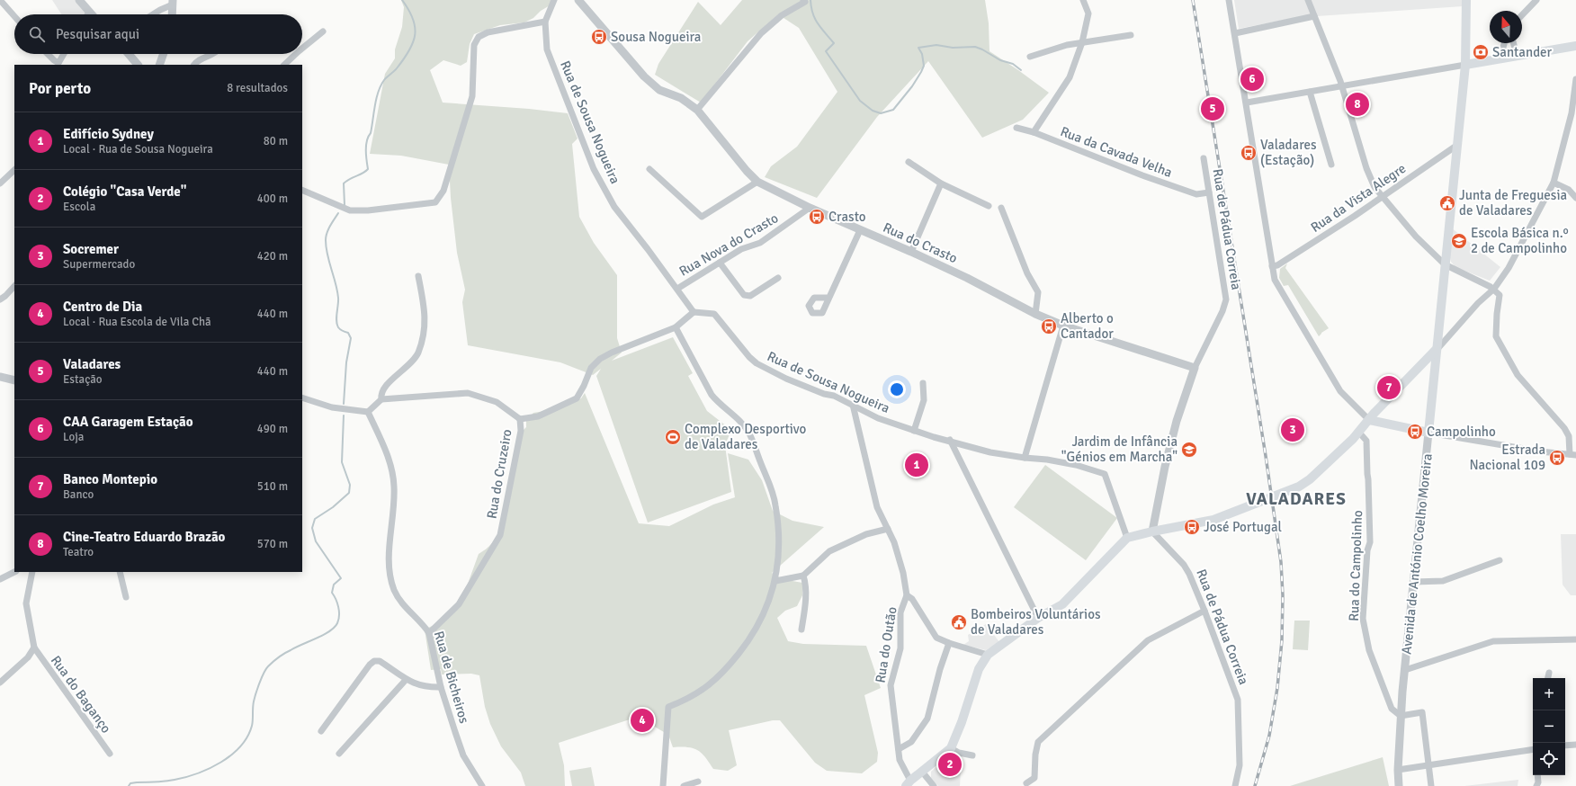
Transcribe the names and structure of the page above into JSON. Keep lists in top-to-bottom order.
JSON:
{
  "streets": {
    "main road": ["Avenida de António Coelho Moreira"],
    "street": [
      "Rua de Sousa Nogueira",
      "Rua da Cavada Velha",
      "Rua da Vista Alegre",
      "Rua de Pádua Correia",
      "Rua do Crasto",
      "Rua Nova do Crasto",
      "Rua do Cruzeiro",
      "Rua do Campolinho",
      "Rua do Outão",
      "Rua de Bicheiros",
      "Rua do Baganço"
    ]
  },
  "crossings": [
    ["Rua de Sousa Nogueira", "Rua Nova do Crasto"],
    ["Rua da Cavada Velha", "Rua de Pádua Correia"],
    ["Rua da Vista Alegre", "Avenida de António Coelho Moreira"],
    ["Rua de Pádua Correia", "Rua do Crasto"],
    ["Rua do Crasto", "Rua Nova do Crasto"],
    ["Rua do Cruzeiro", "Rua de Bicheiros"],
    ["Avenida de António Coelho Moreira", "Rua do Campolinho"]
  ],
  "districts": ["VALADARES"],
  "places": {
    "bus stop": [
      "Sousa Nogueira",
      "Valadares (Estação)",
      "Crasto",
      "Alberto o Cantador",
      "Campolinho",
      "Estrada Nacional 109",
      "José Portugal"
    ],
    "bank": ["Santander"],
    "public building": ["Junta de Freguesia de Valadares", "Bombeiros Voluntários de Valadares"],
    "school or university": ["Escola Básica n.º 2 de Campolinho", "Jardim de Infância \"Génios em Marcha\""],
    "sports": ["Complexo Desportivo de Valadares"]
  },
  "north": "top",
  "page": {
    "search": "Pesquisar aqui",
    "heading": ["Por perto", "8 resultados"],
    "pins": [
      "6",
      "8",
      "5",
      "7",
      "3",
      "1",
      "4",
      "2"
    ],
    "list": [
      {
        "mark": "1",
        "name": "Edifício Sydney",
        "note": "Local · Rua de Sousa Nogueira",
        "value": "80 m"
      },
      {
        "mark": "2",
        "name": "Colégio \"Casa Verde\"",
        "note": "Escola",
        "value": "400 m"
      },
      {
        "mark": "3",
        "name": "Socremer",
        "note": "Supermercado",
        "value": "420 m"
      },
      {
        "mark": "4",
        "name": "Centro de Dia",
        "note": "Local · Rua Escola de Vila Chã",
        "value": "440 m"
      },
      {
        "mark": "5",
        "name": "Valadares",
        "note": "Estação",
        "value": "440 m"
      },
      {
        "mark": "6",
        "name": "CAA Garagem Estação",
        "note": "Loja",
        "value": "490 m"
      },
      {
        "mark": "7",
        "name": "Banco Montepio",
        "note": "Banco",
        "value": "510 m"
      },
      {
        "mark": "8",
        "name": "Cine-Teatro Eduardo Brazão",
        "note": "Teatro",
        "value": "570 m"
      }
    ],
    "map_buttons": ["+", "−"]
  }
}
